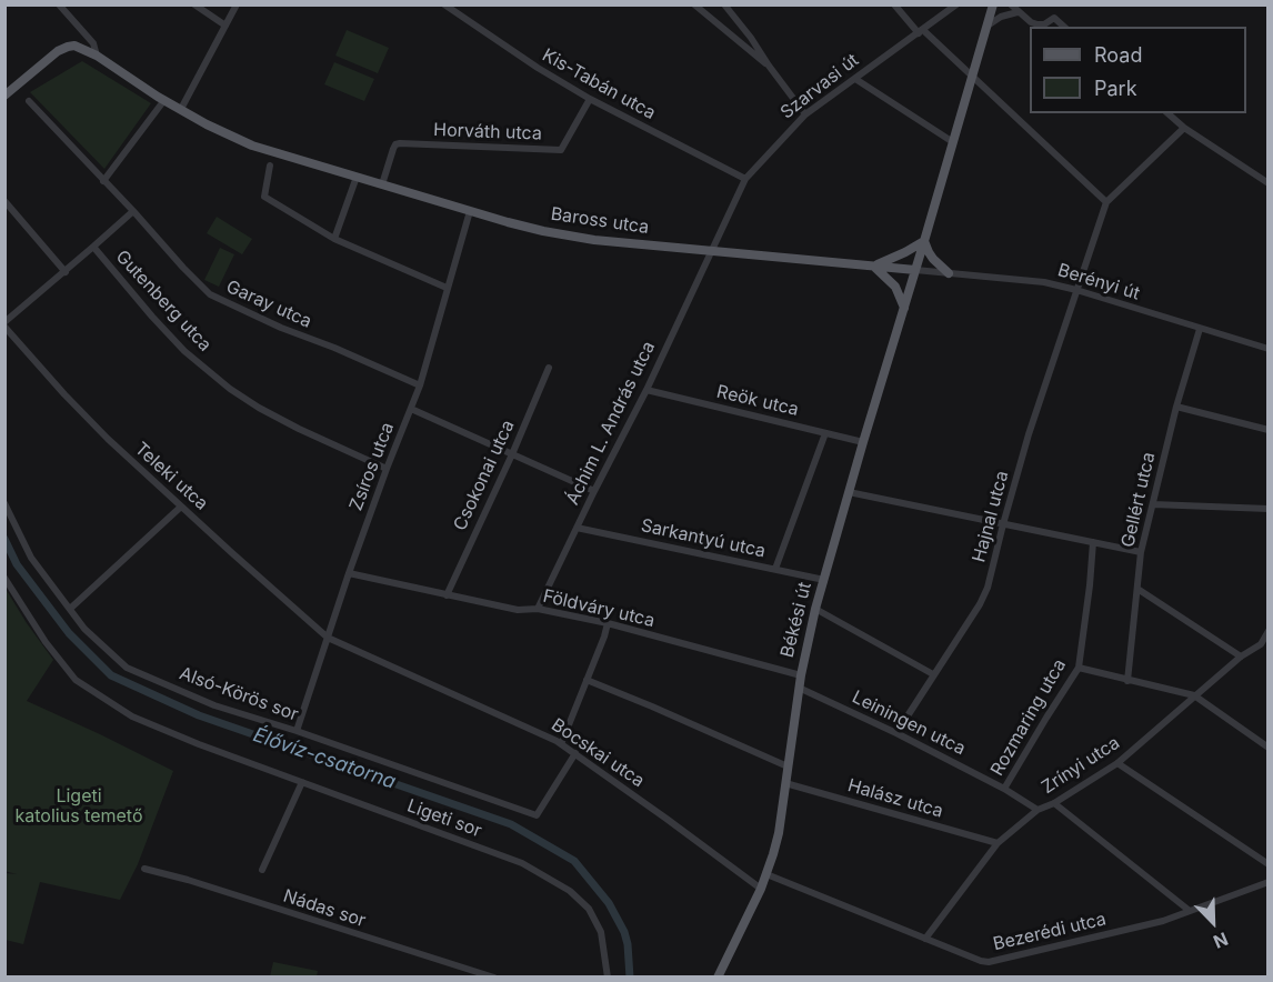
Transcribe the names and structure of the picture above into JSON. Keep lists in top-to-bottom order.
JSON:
{
  "streets": {
    "main road": ["Baross utca", "Békési út"],
    "street": [
      "Kis-Tabán utca",
      "Szarvasi út",
      "Horváth utca",
      "Berényi út",
      "Gutenberg utca",
      "Garay utca",
      "Reök utca",
      "Áchim L. András utca",
      "Zsíros utca",
      "Csokonai utca",
      "Teleki utca",
      "Gellért utca",
      "Hajnal utca",
      "Sarkantyú utca",
      "Földváry utca",
      "Alsó-Körös sor",
      "Rozmaring utca",
      "Leiningen utca",
      "Bocskai utca",
      "Zrínyi utca",
      "Halász utca",
      "Ligeti sor",
      "Nádas sor",
      "Bezerédi utca"
    ]
  },
  "crossings": [
    ["Kis-Tabán utca", "Szarvasi út"],
    ["Kis-Tabán utca", "Horváth utca"],
    ["Szarvasi út", "Baross utca"],
    ["Szarvasi út", "Áchim L. András utca"],
    ["Horváth utca", "Baross utca"],
    ["Baross utca", "Berényi út"],
    ["Baross utca", "Áchim L. András utca"],
    ["Baross utca", "Zsíros utca"],
    ["Baross utca", "Békési út"],
    ["Berényi út", "Gellért utca"],
    ["Berényi út", "Hajnal utca"],
    ["Berényi út", "Békési út"],
    ["Gutenberg utca", "Zsíros utca"],
    ["Garay utca", "Zsíros utca"],
    ["Reök utca", "Áchim L. András utca"],
    ["Reök utca", "Békési út"],
    ["Áchim L. András utca", "Sarkantyú utca"],
    ["Áchim L. András utca", "Földváry utca"],
    ["Zsíros utca", "Teleki utca"],
    ["Zsíros utca", "Földváry utca"],
    ["Zsíros utca", "Alsó-Körös sor"],
    ["Zsíros utca", "Bocskai utca"],
    ["Csokonai utca", "Földváry utca"],
    ["Teleki utca", "Bocskai utca"],
    ["Hajnal utca", "Leiningen utca"],
    ["Sarkantyú utca", "Békési út"],
    ["Földváry utca", "Békési út"],
    ["Békési út", "Leiningen utca"],
    ["Békési út", "Bocskai utca"],
    ["Békési út", "Halász utca"],
    ["Békési út", "Bezerédi utca"],
    ["Alsó-Körös sor", "Bocskai utca"],
    ["Rozmaring utca", "Leiningen utca"],
    ["Leiningen utca", "Zrínyi utca"],
    ["Zrínyi utca", "Halász utca"],
    ["Zrínyi utca", "Bezerédi utca"]
  ],
  "water": ["Élővíz-csatorna"],
  "parks": ["Ligeti katolius temető"],
  "legend": ["Road", "Park"],
  "north": "bottom right"
}
